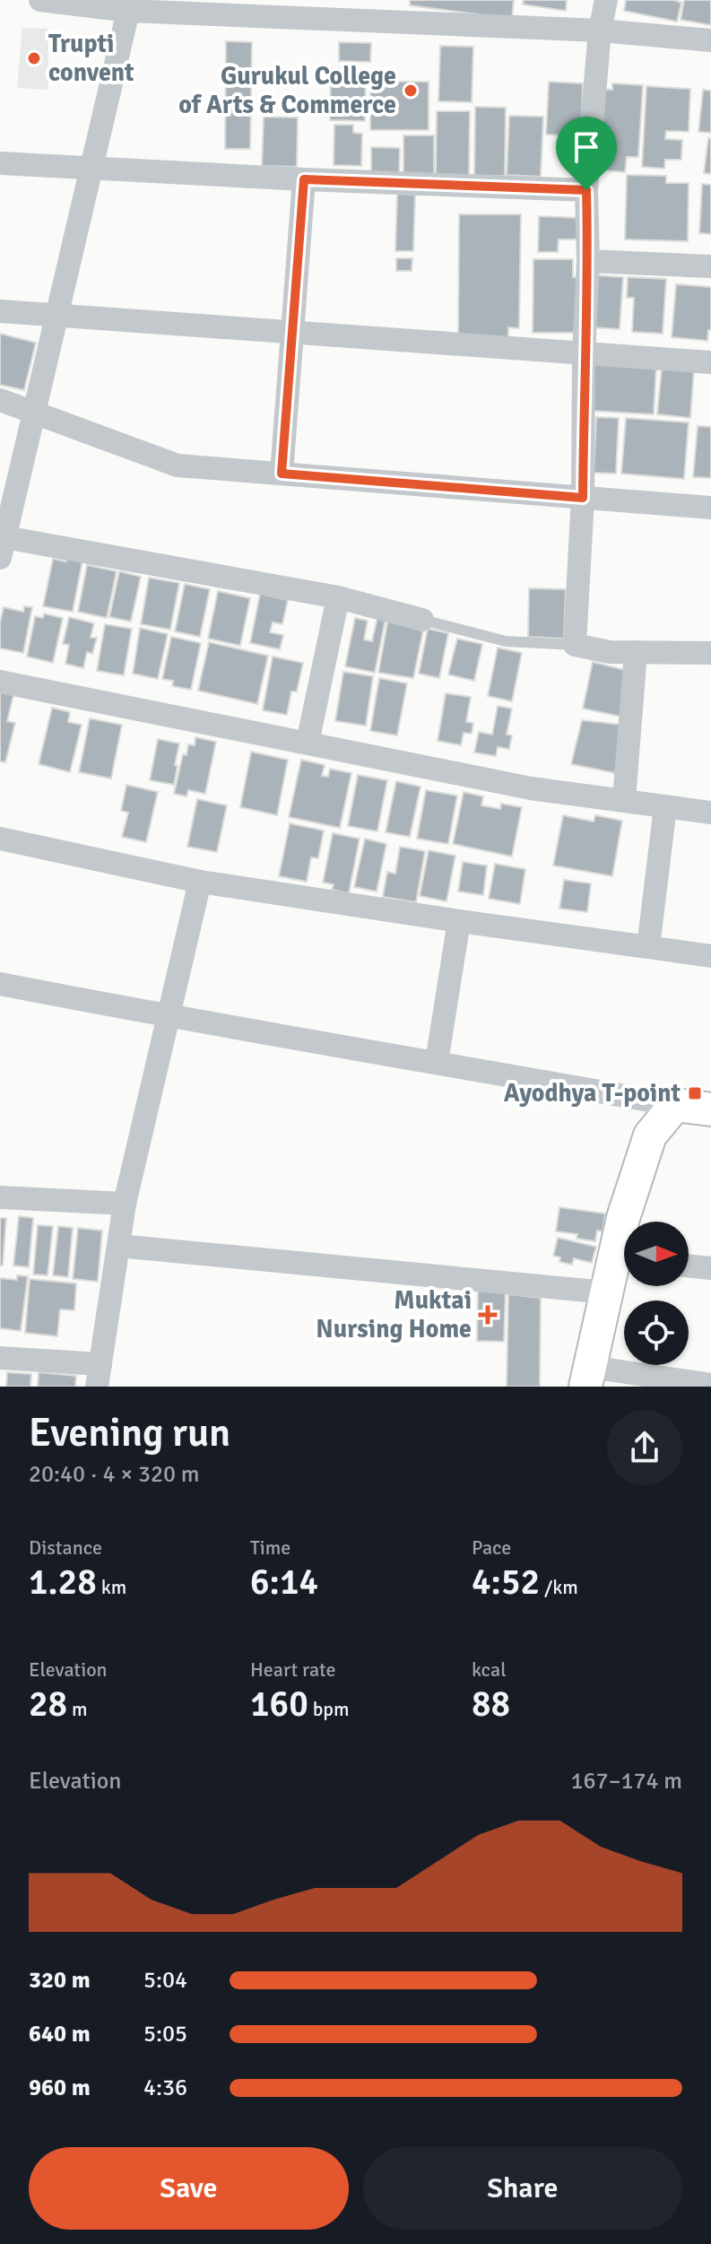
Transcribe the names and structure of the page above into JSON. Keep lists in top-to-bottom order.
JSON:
{
  "places": {
    "other": ["Trupti convent", "Gurukul College of Arts & Commerce"],
    "transit": ["Ayodhya T-point"],
    "health": ["Muktai Nursing Home"]
  },
  "north": "right",
  "page": {
    "heading": ["Evening run", "20:40 · 4 × 320 m"],
    "stats": [
      ["Distance", "1.28 km"],
      ["Time", "6:14"],
      ["Pace", "4:52 /km"],
      ["Elevation", "28 m"],
      ["Heart rate", "160 bpm"],
      ["kcal", "88"]
    ],
    "chart": ["Elevation", "167–174 m"],
    "list": [
      {
        "name": "320 m",
        "note": "5:04"
      },
      {
        "name": "640 m",
        "note": "5:05"
      },
      {
        "name": "960 m",
        "note": "4:36"
      }
    ],
    "buttons": ["Save", "Share"]
  }
}
